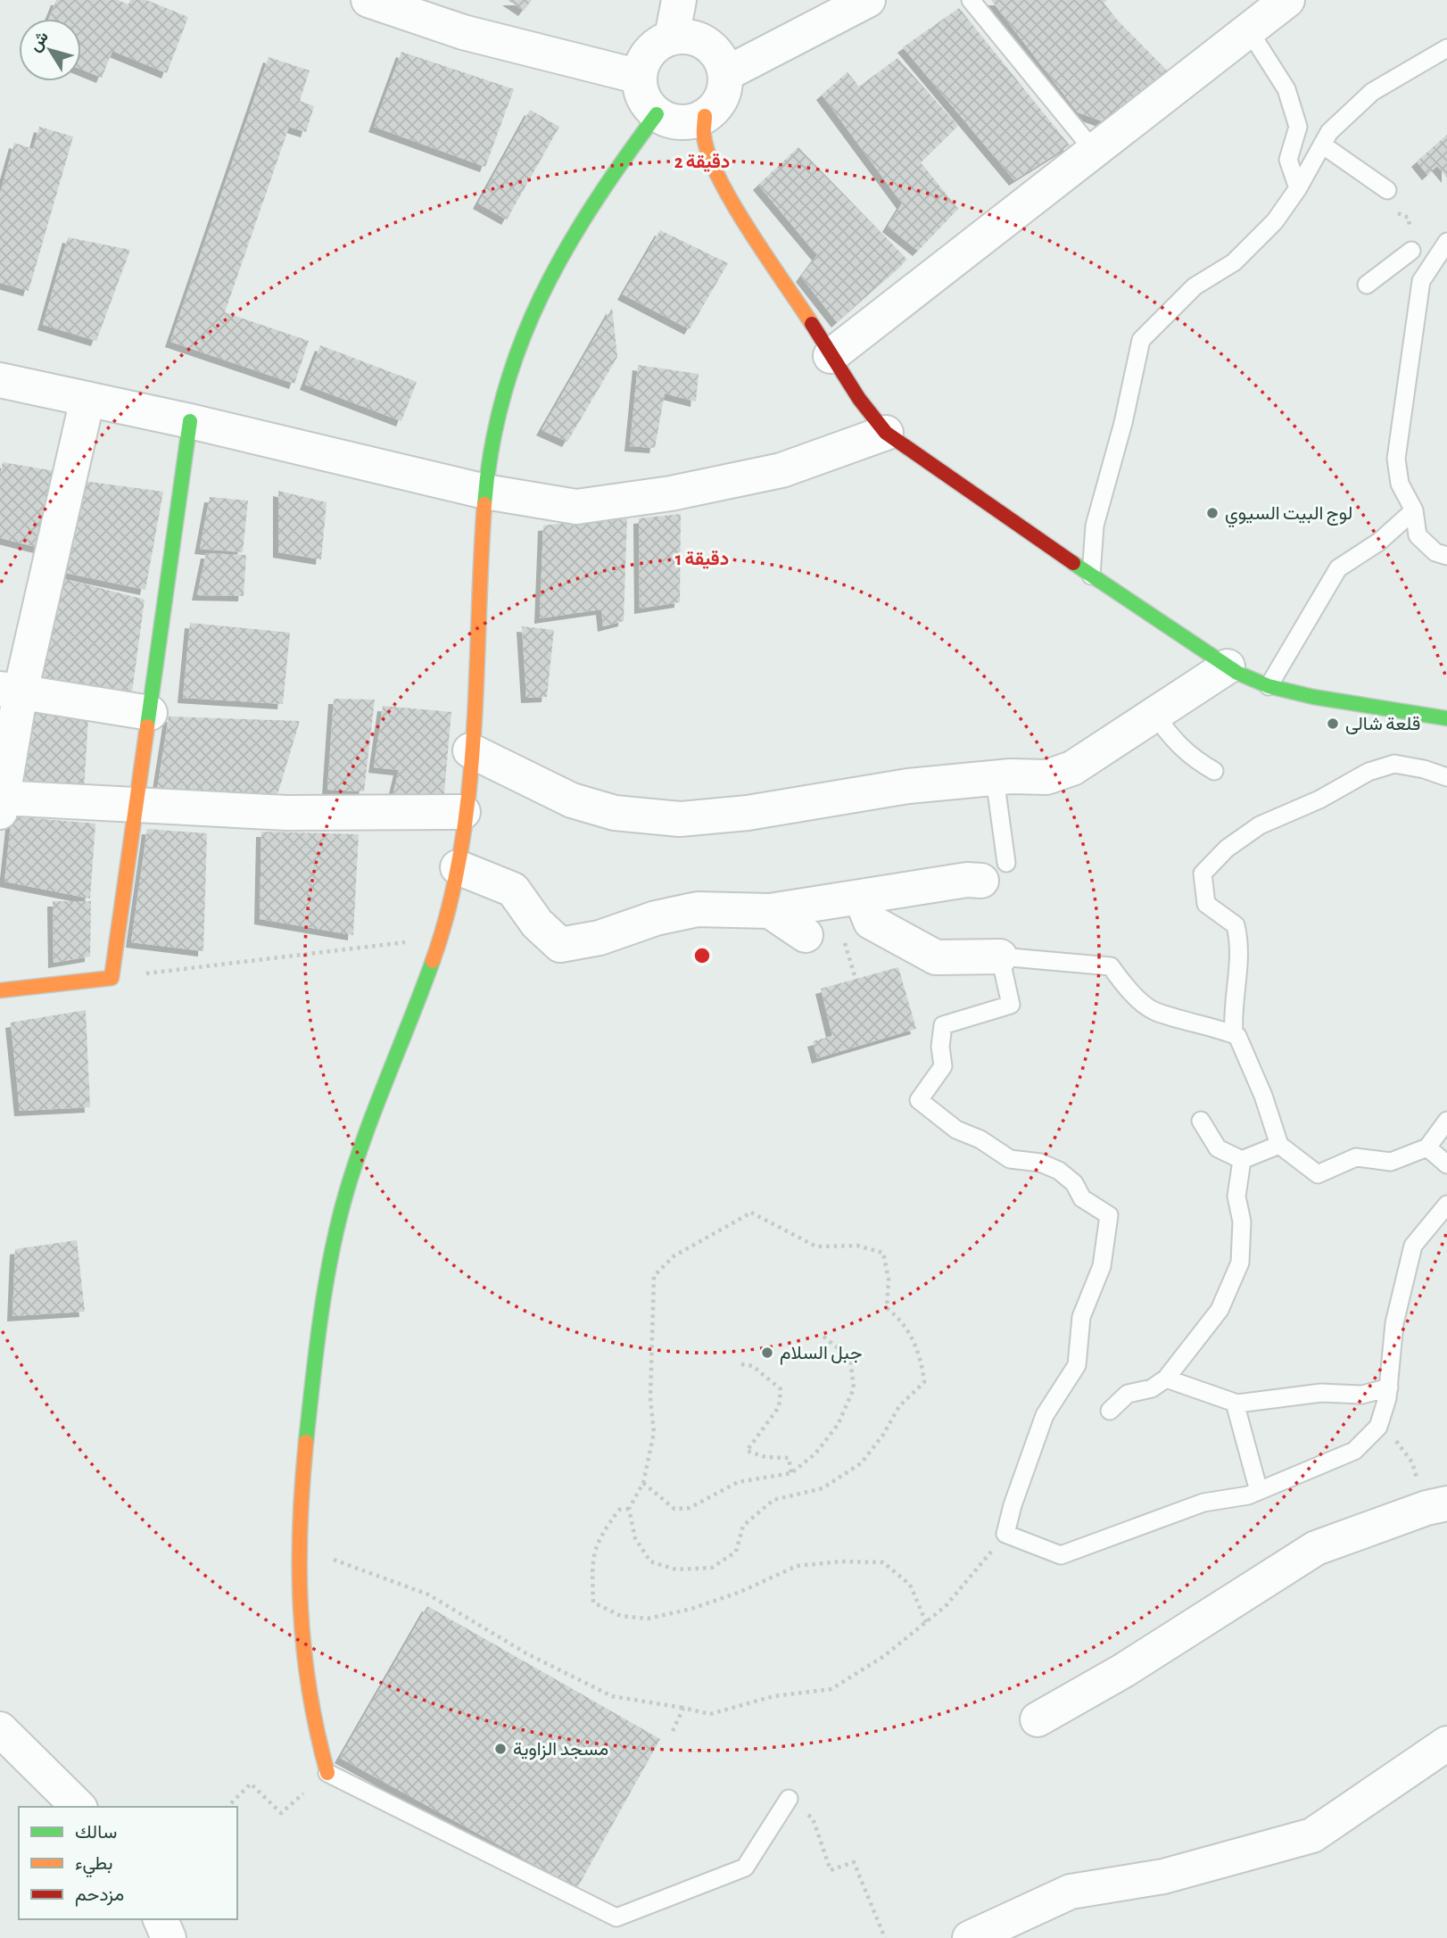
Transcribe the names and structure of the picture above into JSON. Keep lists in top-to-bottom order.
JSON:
{
  "places": [
    "لوج البيت السيوي",
    "قلعة شالى",
    "جبل السلام",
    "مسجد الزاوية"
  ],
  "legend": ["سالك", "بطيء", "مزدحم"],
  "north": "top left",
  "rings": ["2 دقيقة", "1 دقيقة"]
}
